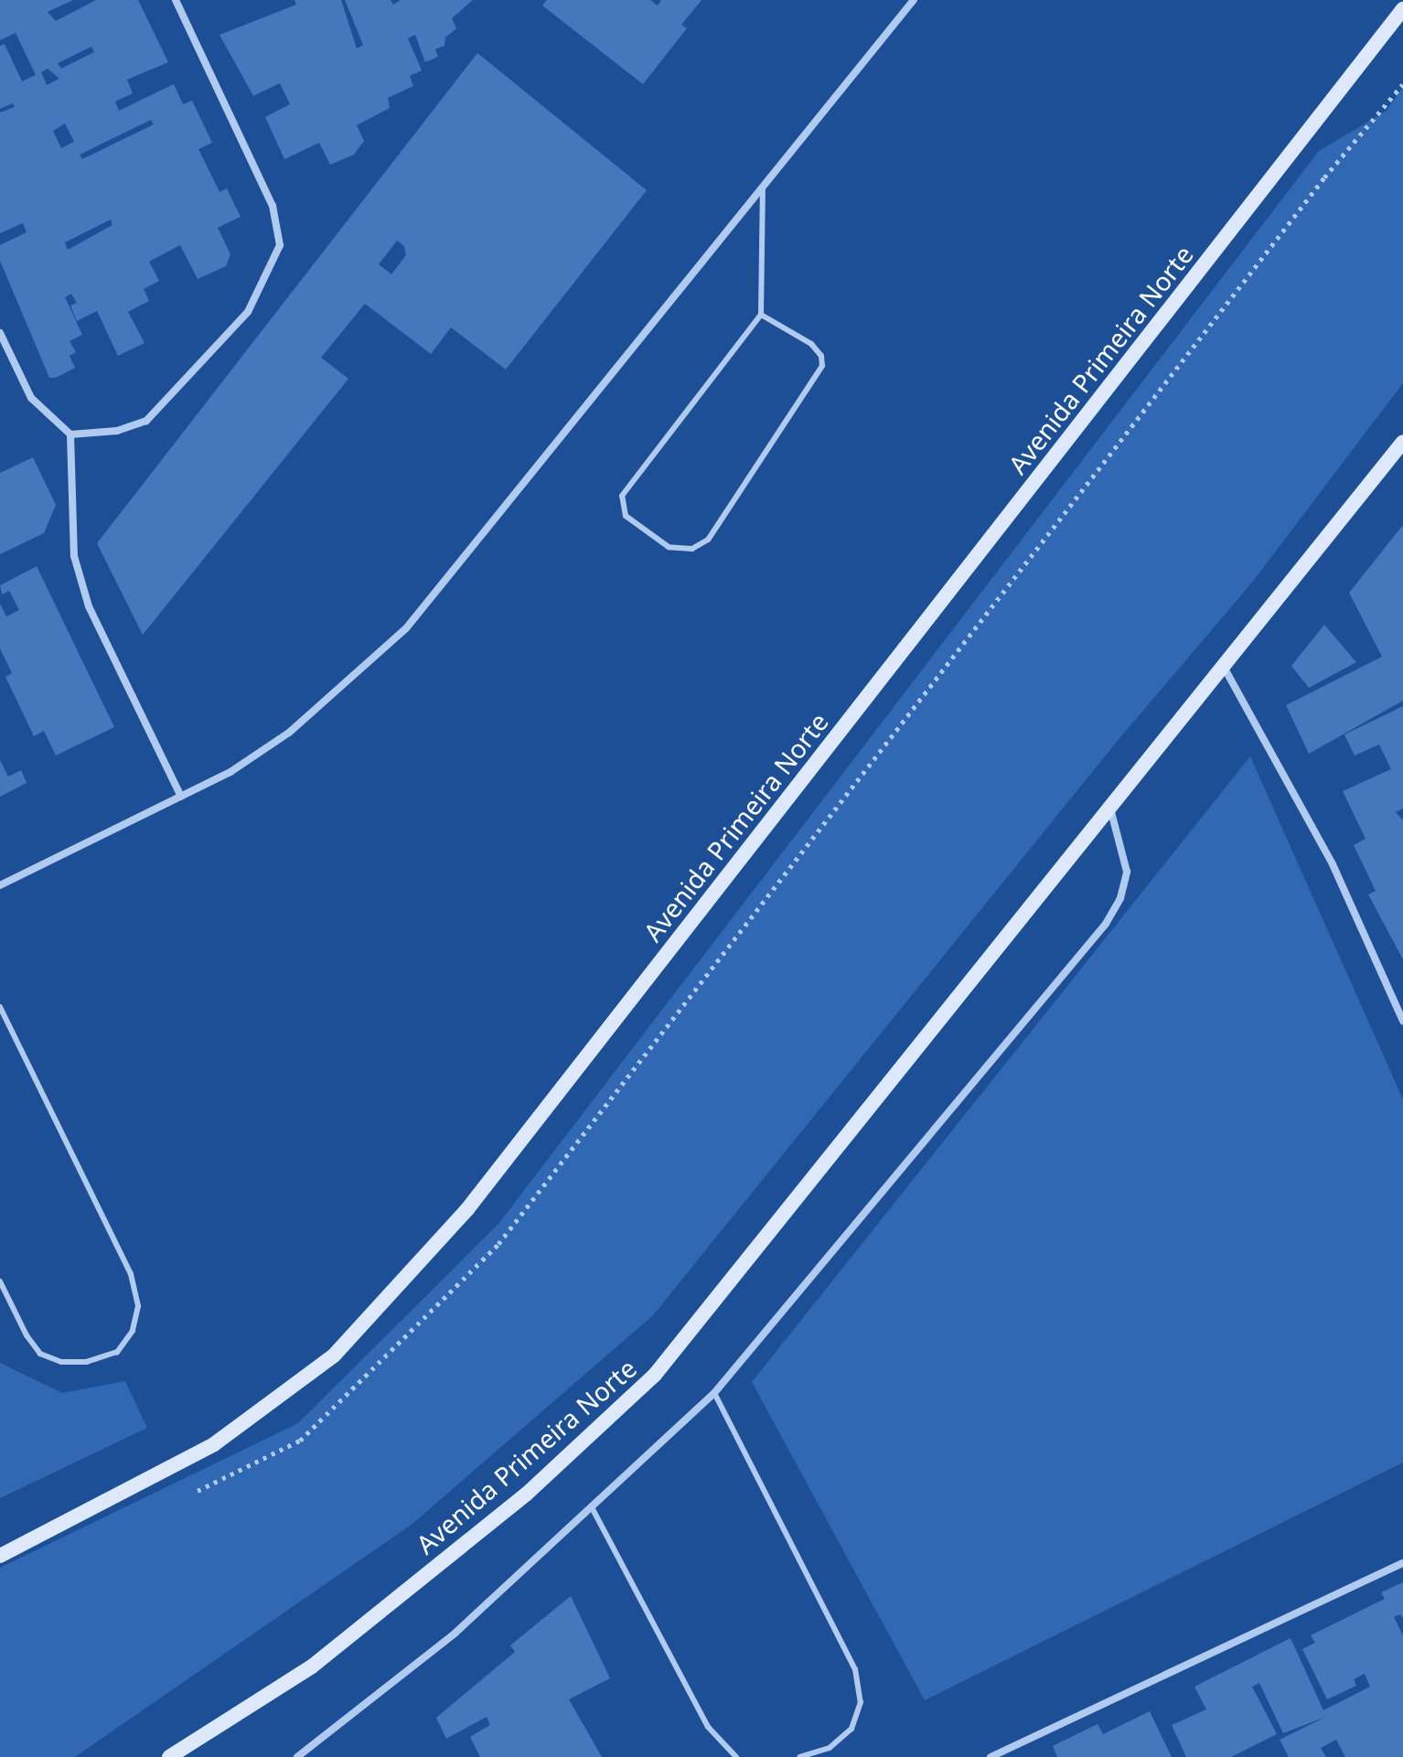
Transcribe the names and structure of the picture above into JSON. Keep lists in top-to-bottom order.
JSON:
{
  "streets": {
    "main road": ["Avenida Primeira Norte"]
  }
}
